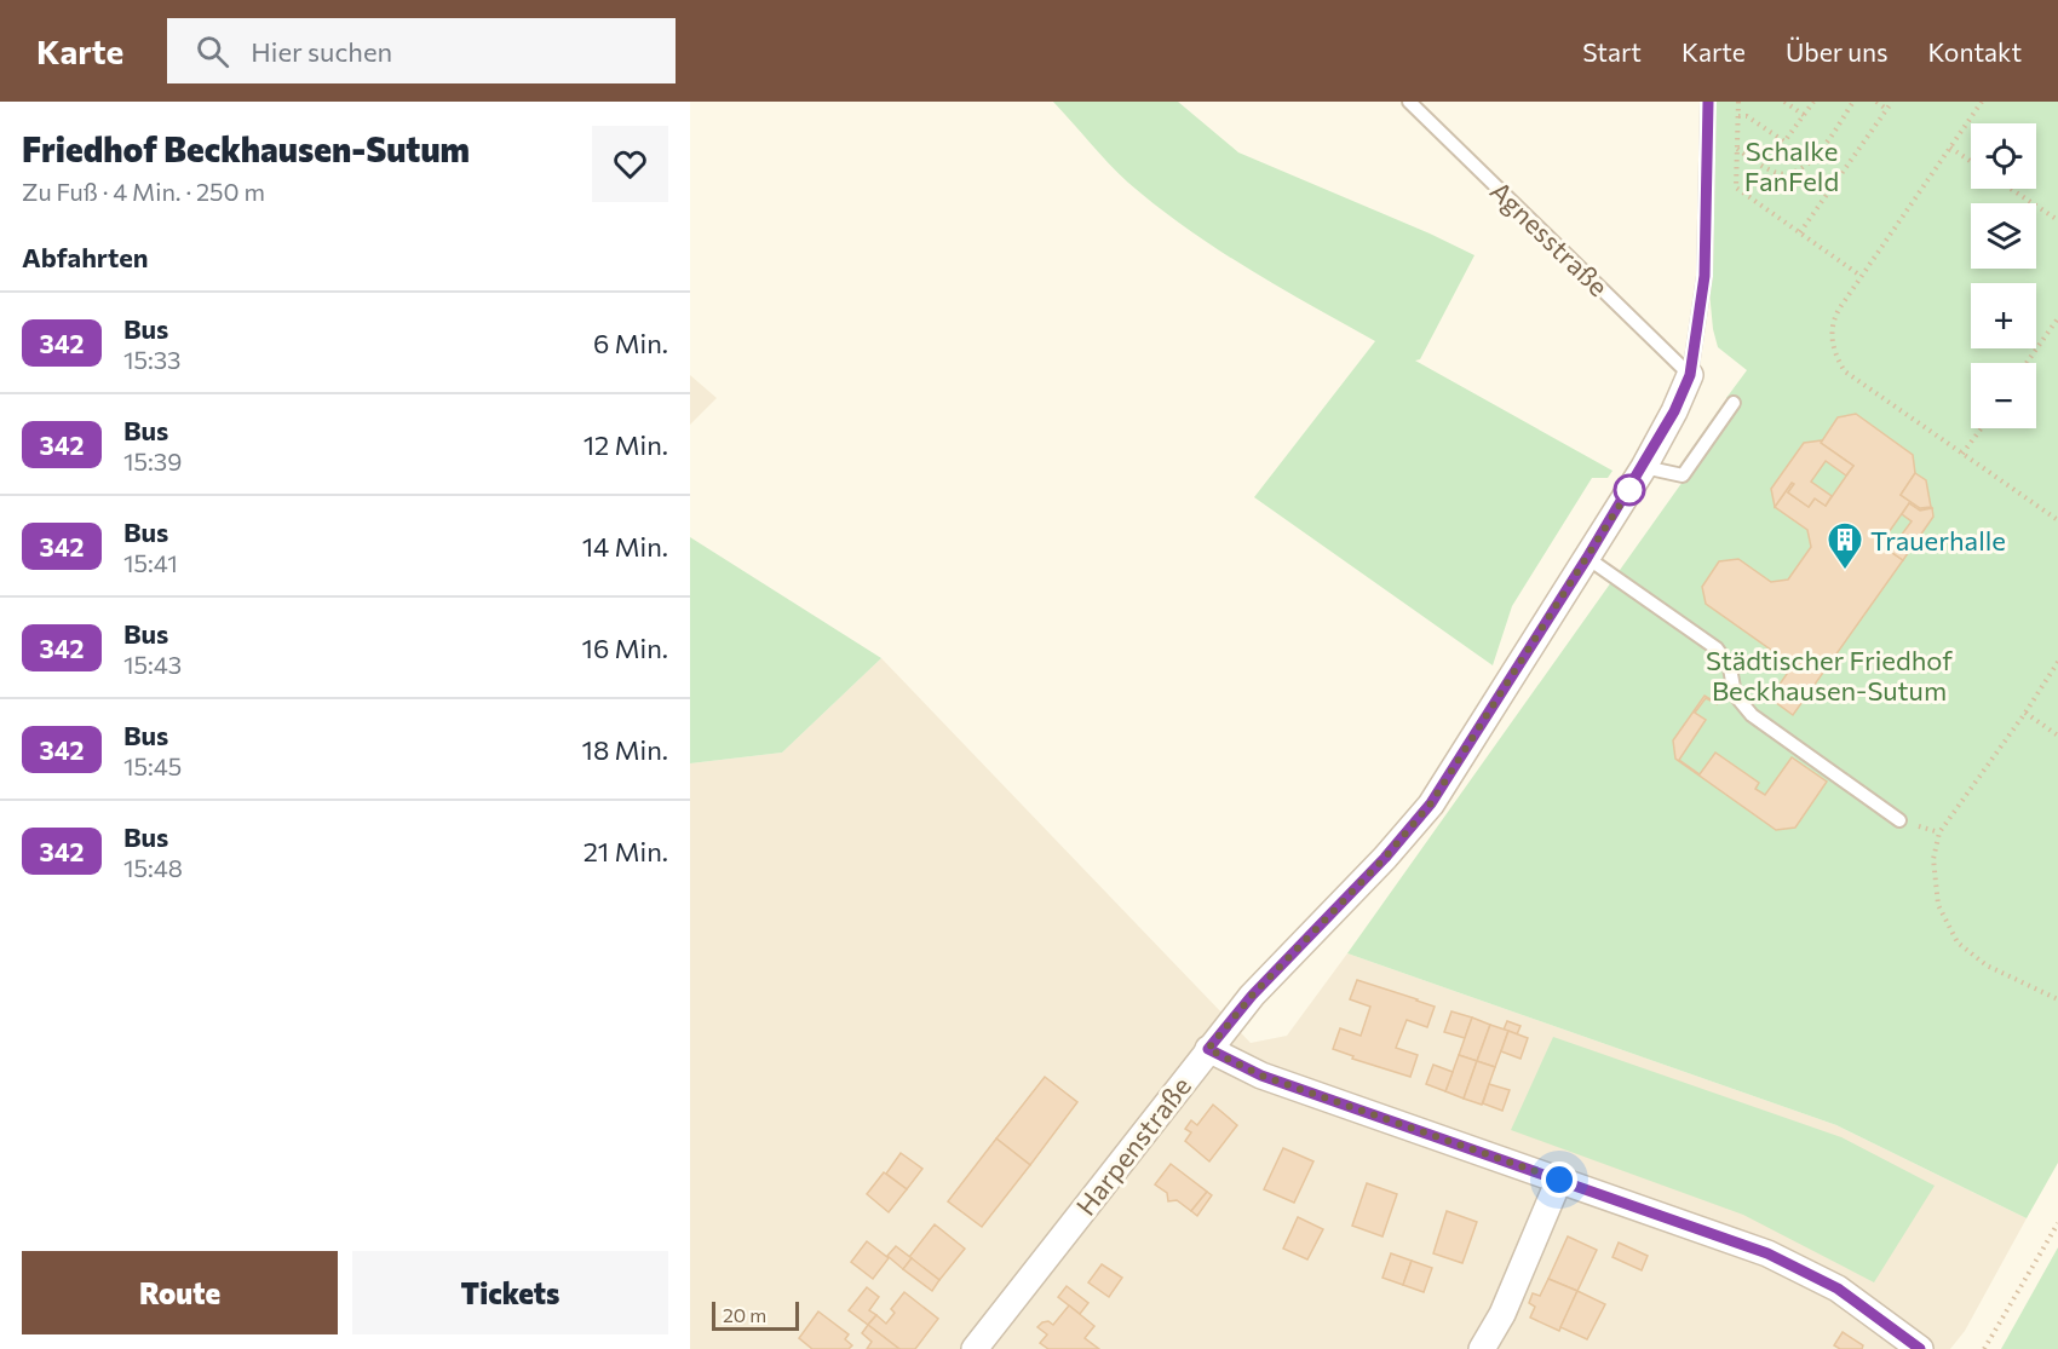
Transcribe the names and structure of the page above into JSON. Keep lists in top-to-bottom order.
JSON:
{
  "streets": {
    "street": ["Harpenstraße"],
    "lane": ["Agnesstraße"]
  },
  "crossings": [
    ["Agnesstraße", "Harpenstraße"]
  ],
  "parks": ["Schalke FanFeld", "Städtischer Friedhof Beckhausen-Sutum"],
  "places": {
    "building": ["Trauerhalle"]
  },
  "lines": ["bus line 342"],
  "scale_bar": "20 m",
  "page": {
    "header": "Karte",
    "search": "Hier suchen",
    "nav": [
      "Start",
      "Karte",
      "Über uns",
      "Kontakt"
    ],
    "heading": [
      ["Friedhof Beckhausen-Sutum", "Zu Fuß · 4 Min. · 250 m"],
      "Abfahrten"
    ],
    "map_buttons": ["+", "−"],
    "list": [
      {
        "mark": "342",
        "name": "Bus",
        "note": "15:33",
        "value": "6 Min."
      },
      {
        "mark": "342",
        "name": "Bus",
        "note": "15:39",
        "value": "12 Min."
      },
      {
        "mark": "342",
        "name": "Bus",
        "note": "15:41",
        "value": "14 Min."
      },
      {
        "mark": "342",
        "name": "Bus",
        "note": "15:43",
        "value": "16 Min."
      },
      {
        "mark": "342",
        "name": "Bus",
        "note": "15:45",
        "value": "18 Min."
      },
      {
        "mark": "342",
        "name": "Bus",
        "note": "15:48",
        "value": "21 Min."
      }
    ],
    "buttons": ["Route", "Tickets"],
    "scale": "20 m"
  }
}
